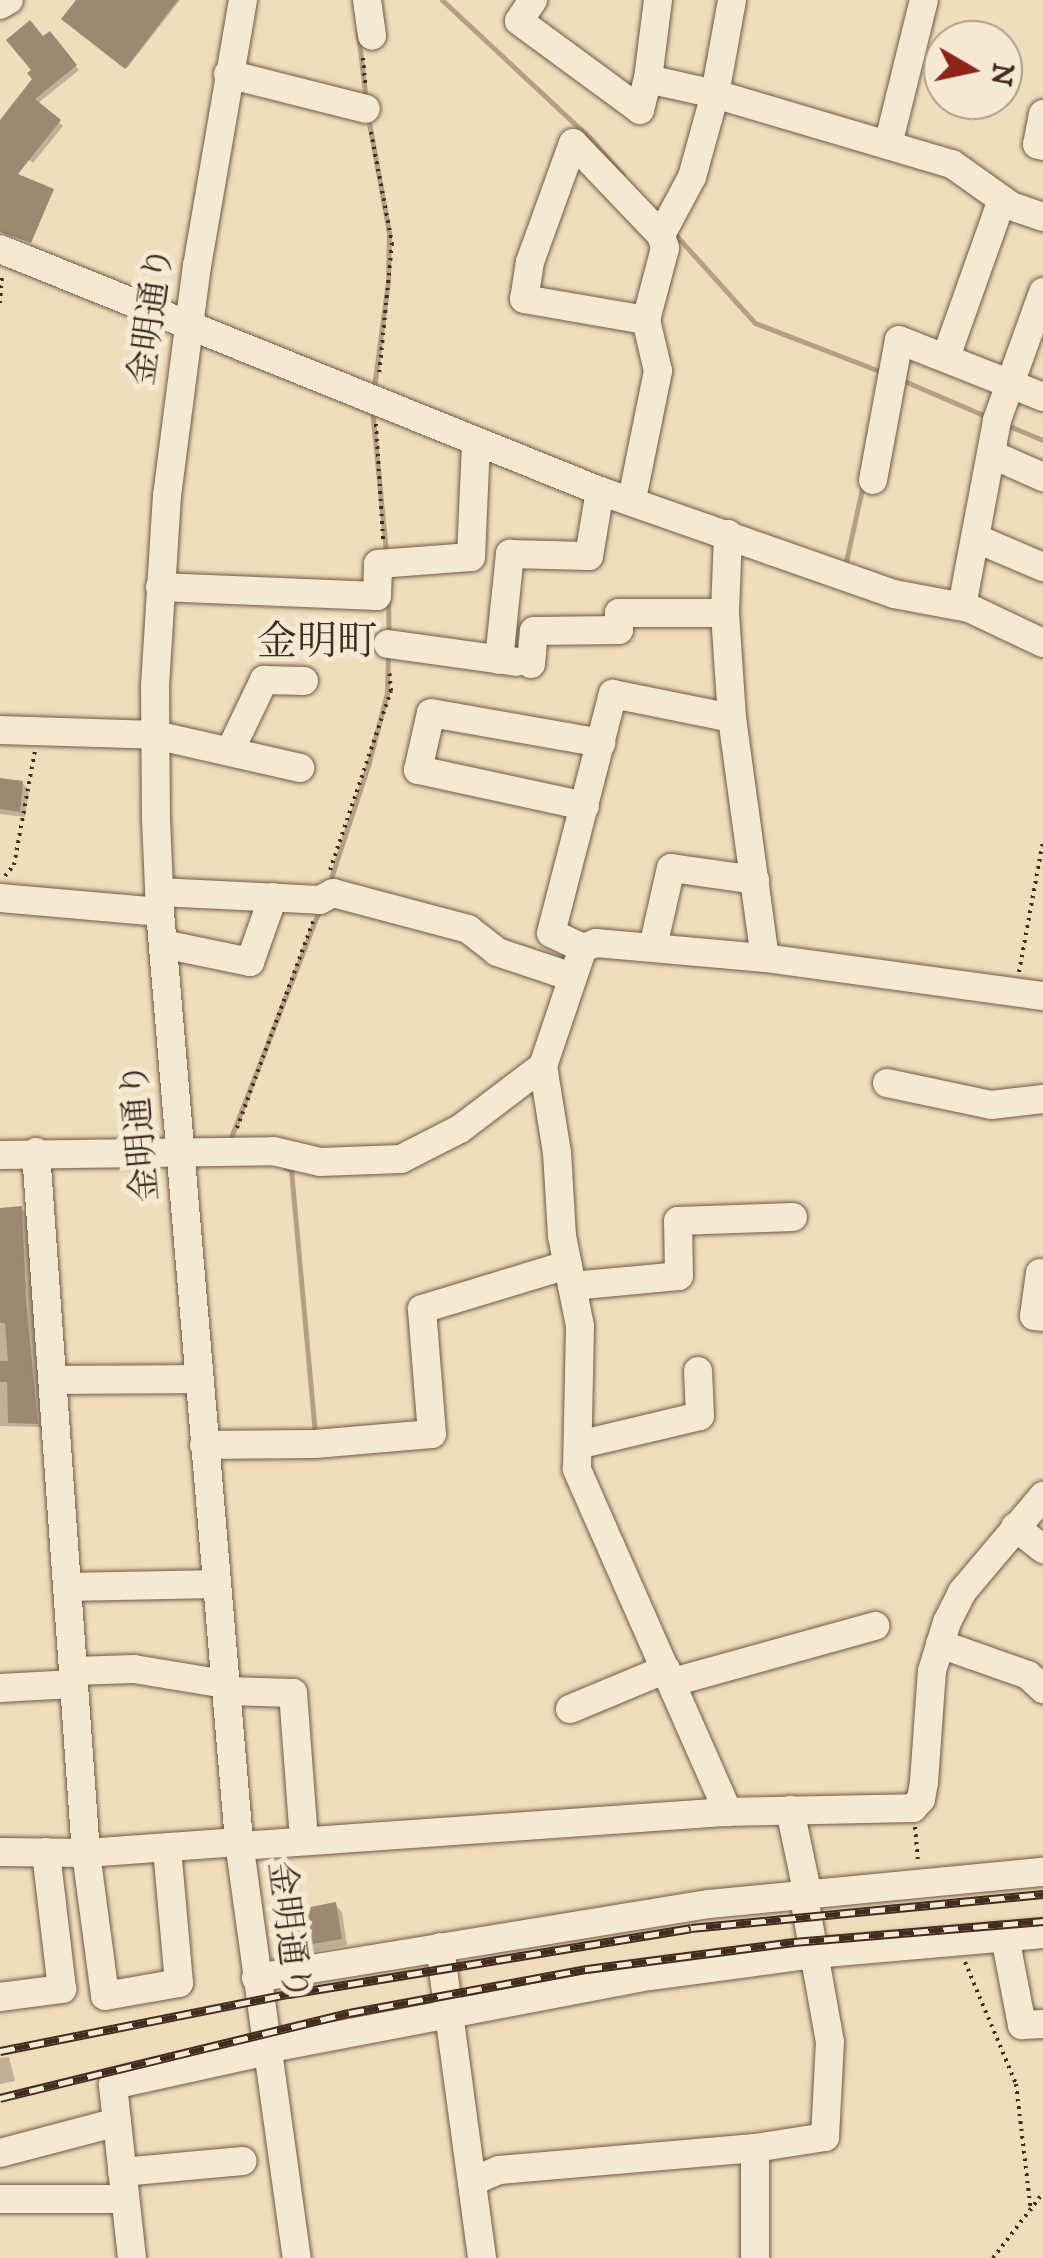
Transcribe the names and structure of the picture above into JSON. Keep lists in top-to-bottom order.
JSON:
{
  "streets": {
    "street": ["金明通り"]
  },
  "districts": ["金明町"],
  "north": "right"
}
